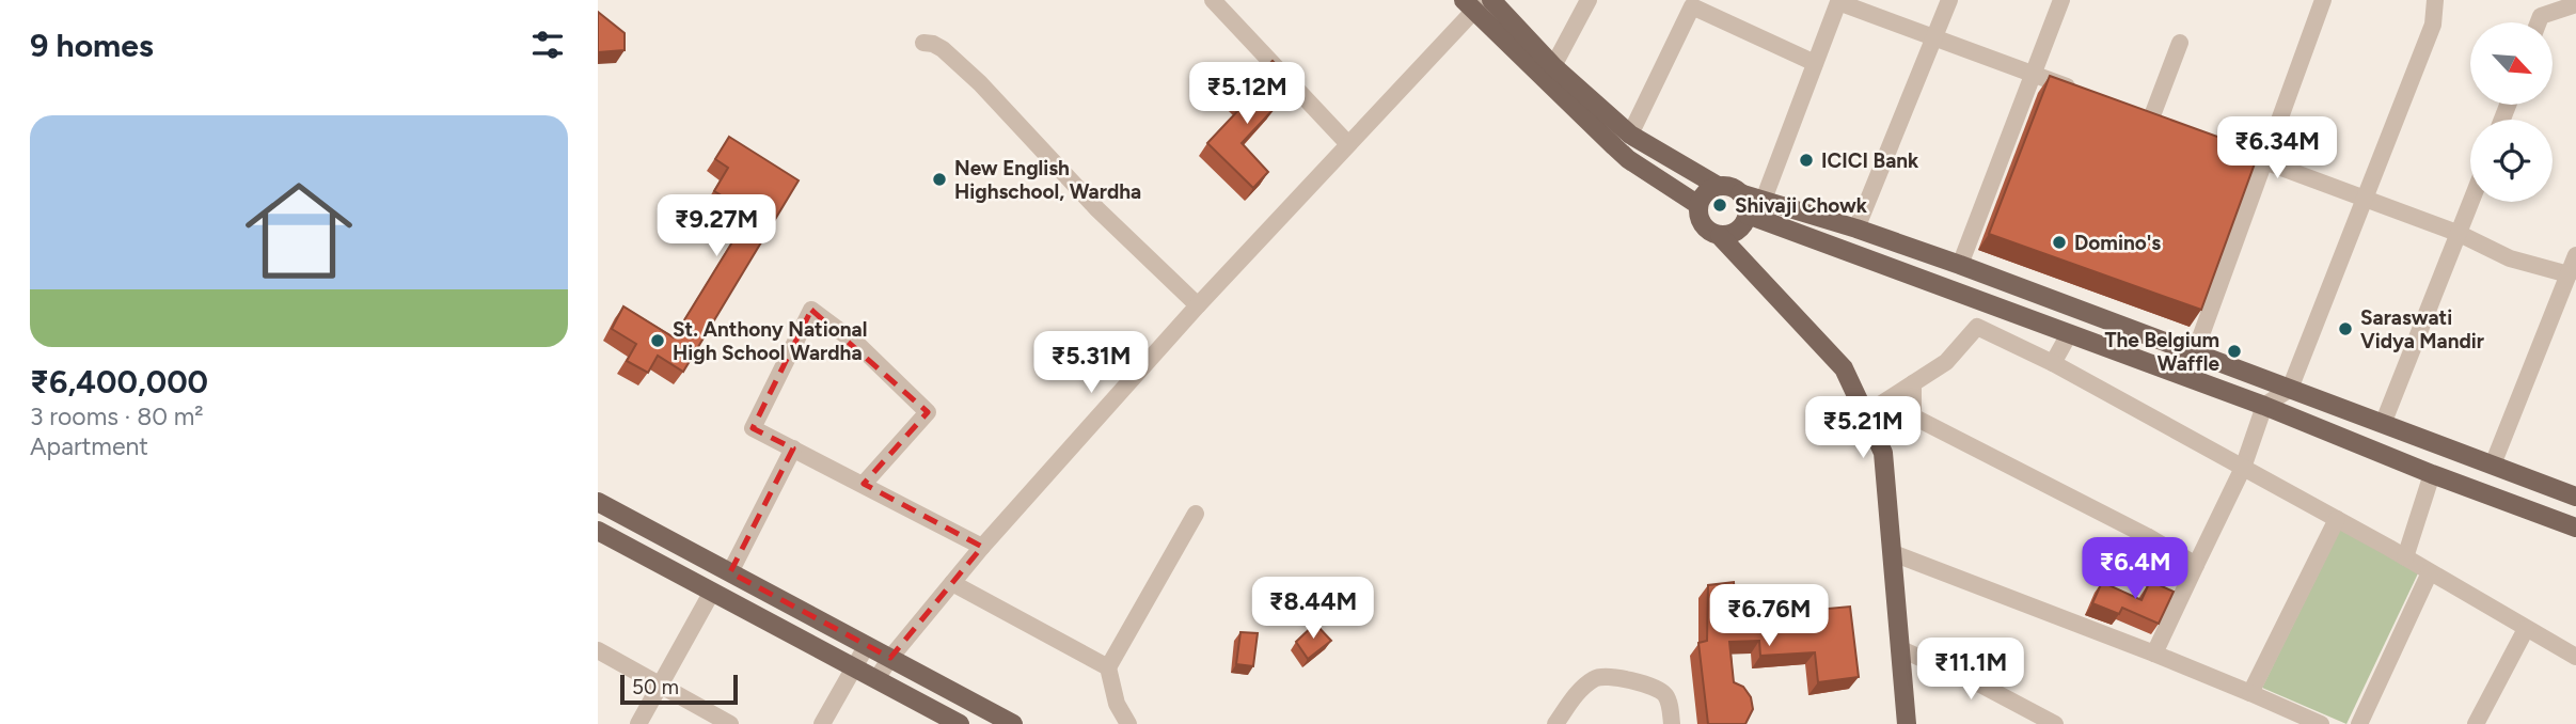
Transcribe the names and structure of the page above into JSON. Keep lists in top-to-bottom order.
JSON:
{
  "places": [
    "ICICI Bank",
    "New English Highschool, Wardha",
    "Shivaji Chowk",
    "Domino's",
    "Saraswati Vidya Mandir",
    "St. Anthony National High School Wardha",
    "The Belgium Waffle"
  ],
  "scale_bar": "50 m",
  "north": "bottom right",
  "page": {
    "heading": "9 homes",
    "price": [
      "₹5.12M",
      "₹6.34M",
      "₹9.27M",
      "₹5.31M",
      "₹5.21M",
      "₹6.4M",
      "₹8.44M",
      "₹6.76M",
      "₹11.1M"
    ],
    "list": [
      {
        "name": "₹6,400,000",
        "note": "3 rooms · 80 m² · Apartment"
      }
    ],
    "scale": "50 m"
  }
}
